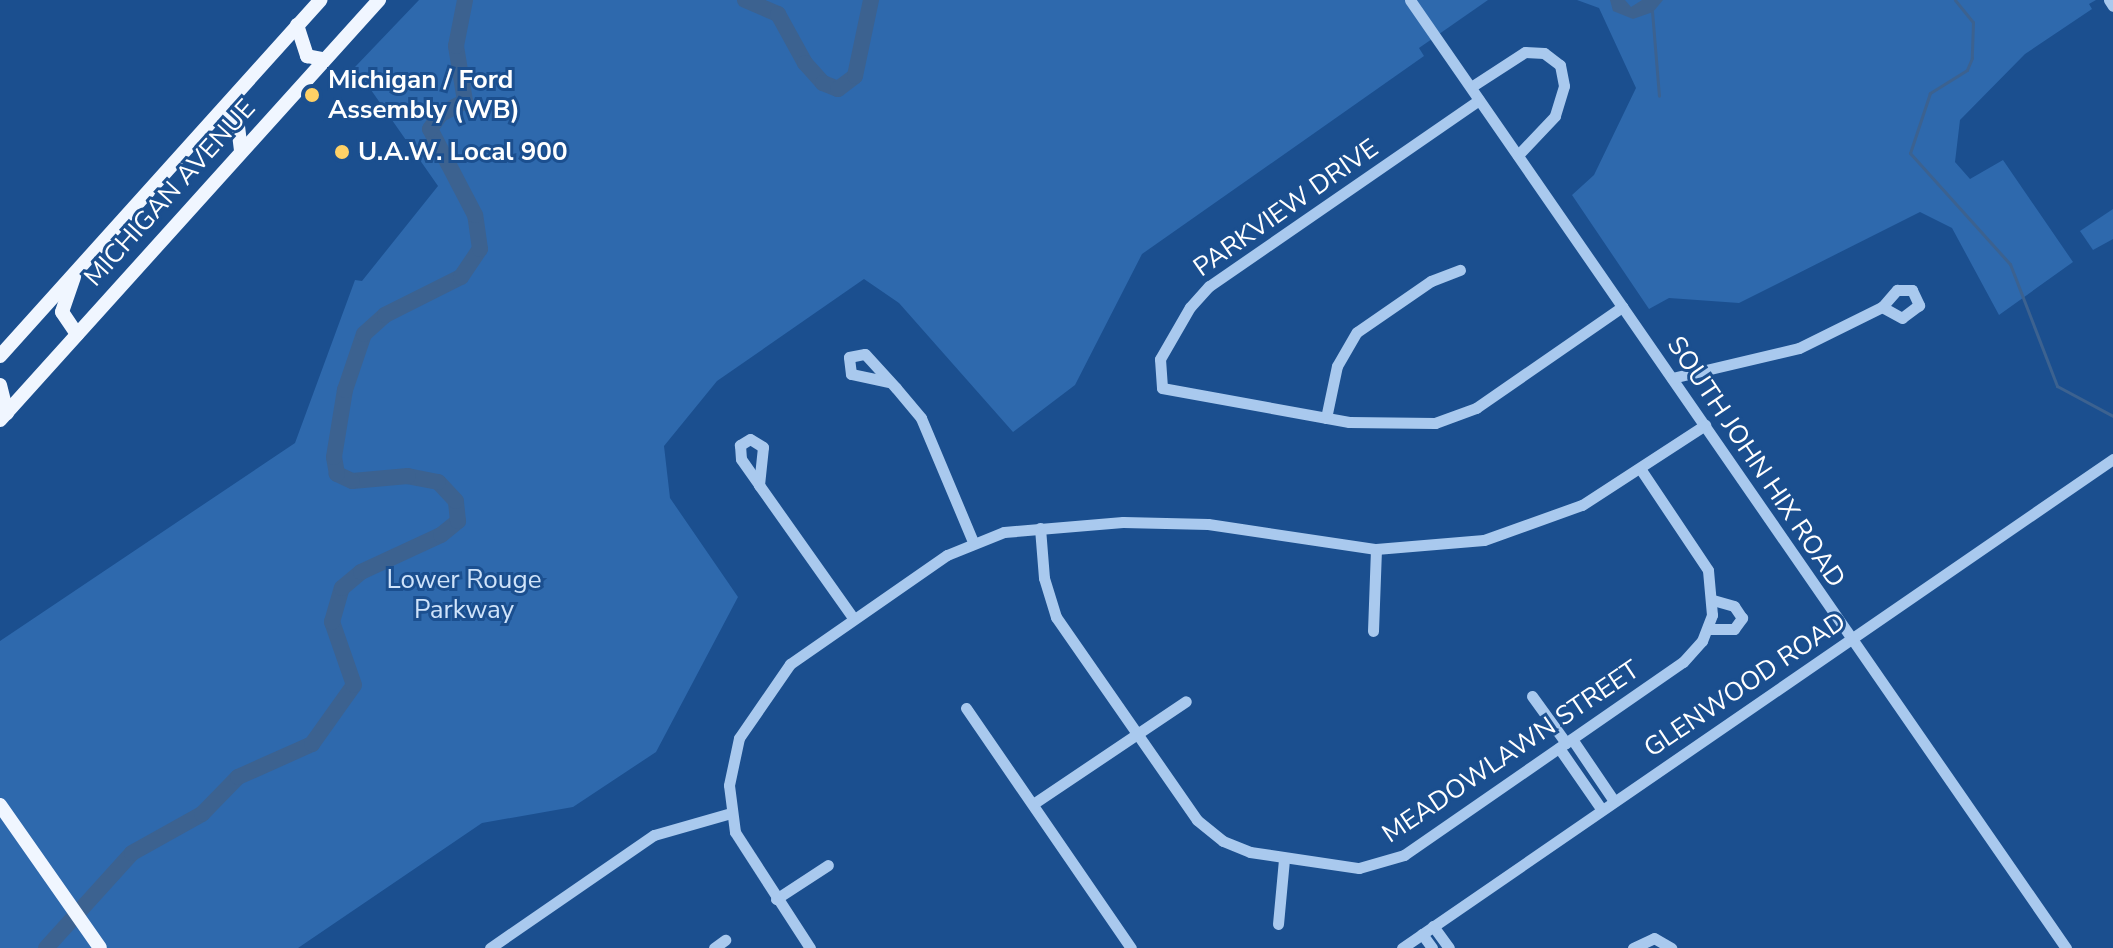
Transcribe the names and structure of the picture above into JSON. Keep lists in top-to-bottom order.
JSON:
{
  "streets": {
    "main road": ["MICHIGAN AVENUE"],
    "street": [
      "PARKVIEW DRIVE",
      "SOUTH JOHN HIX ROAD",
      "GLENWOOD ROAD",
      "MEADOWLAWN STREET"
    ]
  },
  "crossings": [
    ["PARKVIEW DRIVE", "SOUTH JOHN HIX ROAD"],
    ["SOUTH JOHN HIX ROAD", "GLENWOOD ROAD"]
  ],
  "parks": ["Lower Rouge Parkway"],
  "places": ["Michigan / Ford Assembly (WB)", "U.A.W. Local 900"]
}
